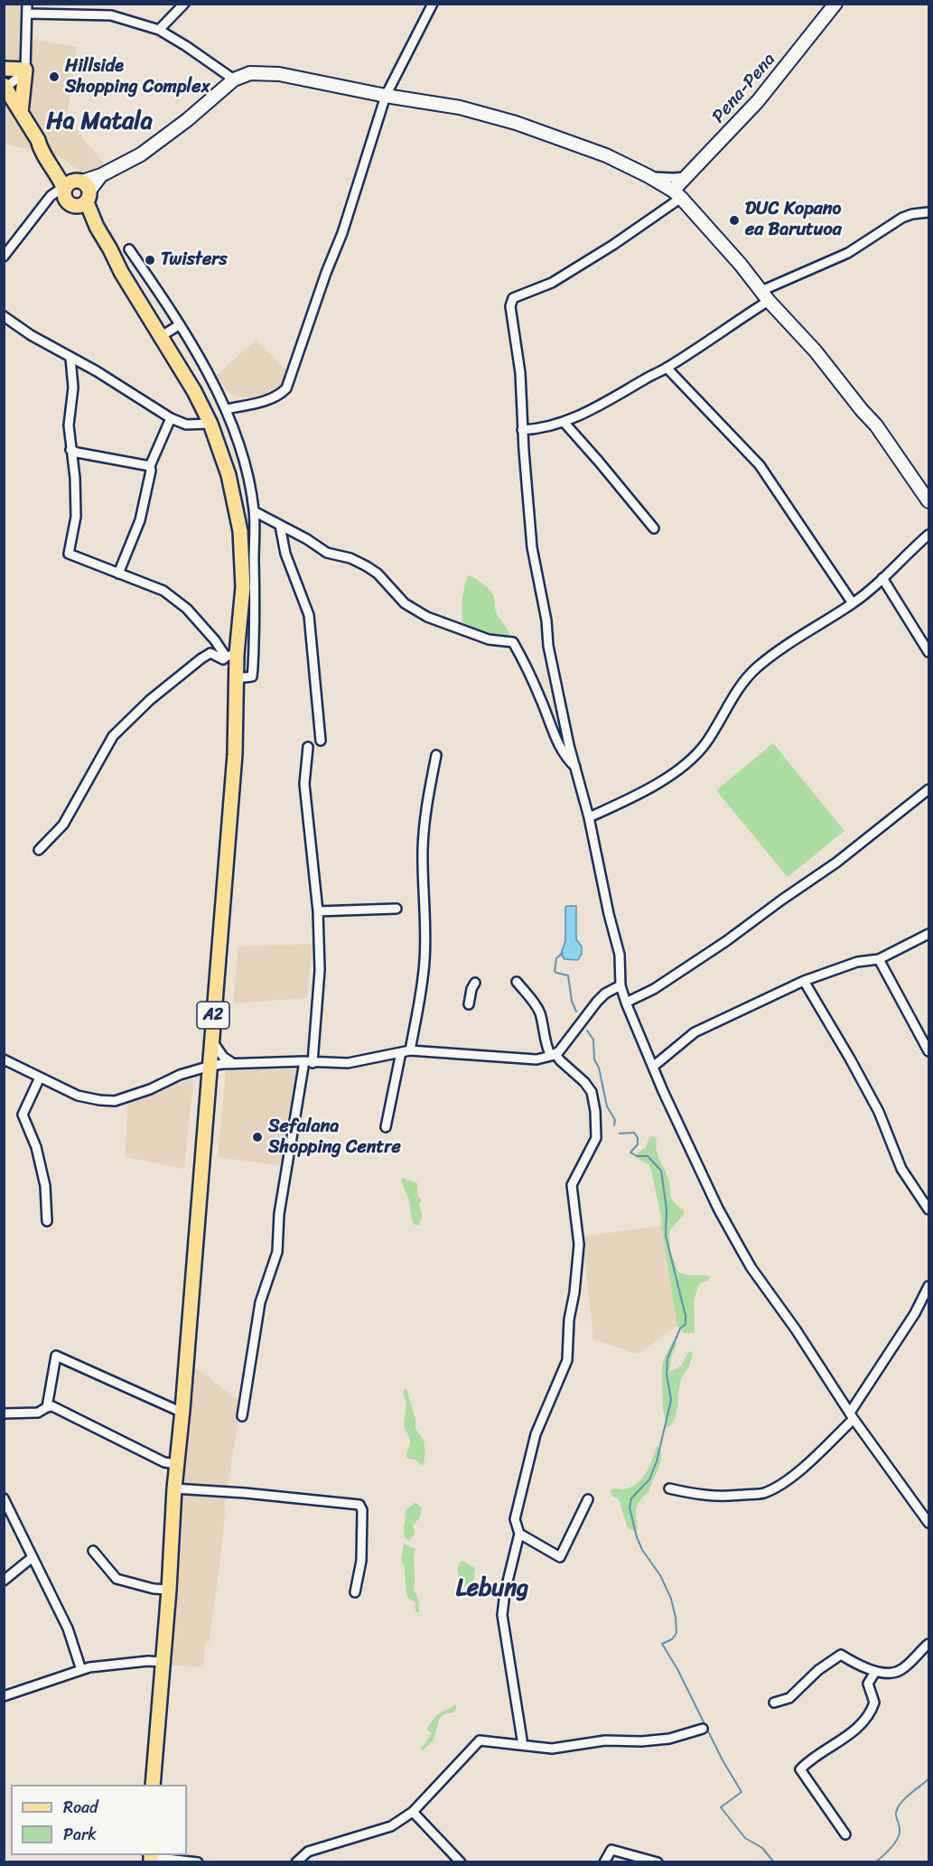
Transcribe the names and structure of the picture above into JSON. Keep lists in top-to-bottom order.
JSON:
{
  "streets": {
    "main road": ["Pena-Pena", "A2"]
  },
  "districts": ["Ha Matala", "Lebung"],
  "places": [
    "Hillside Shopping Complex",
    "DUC Kopano ea Barutuoa",
    "Twisters",
    "Sefalana Shopping Centre"
  ],
  "legend": ["Road", "Park"]
}
